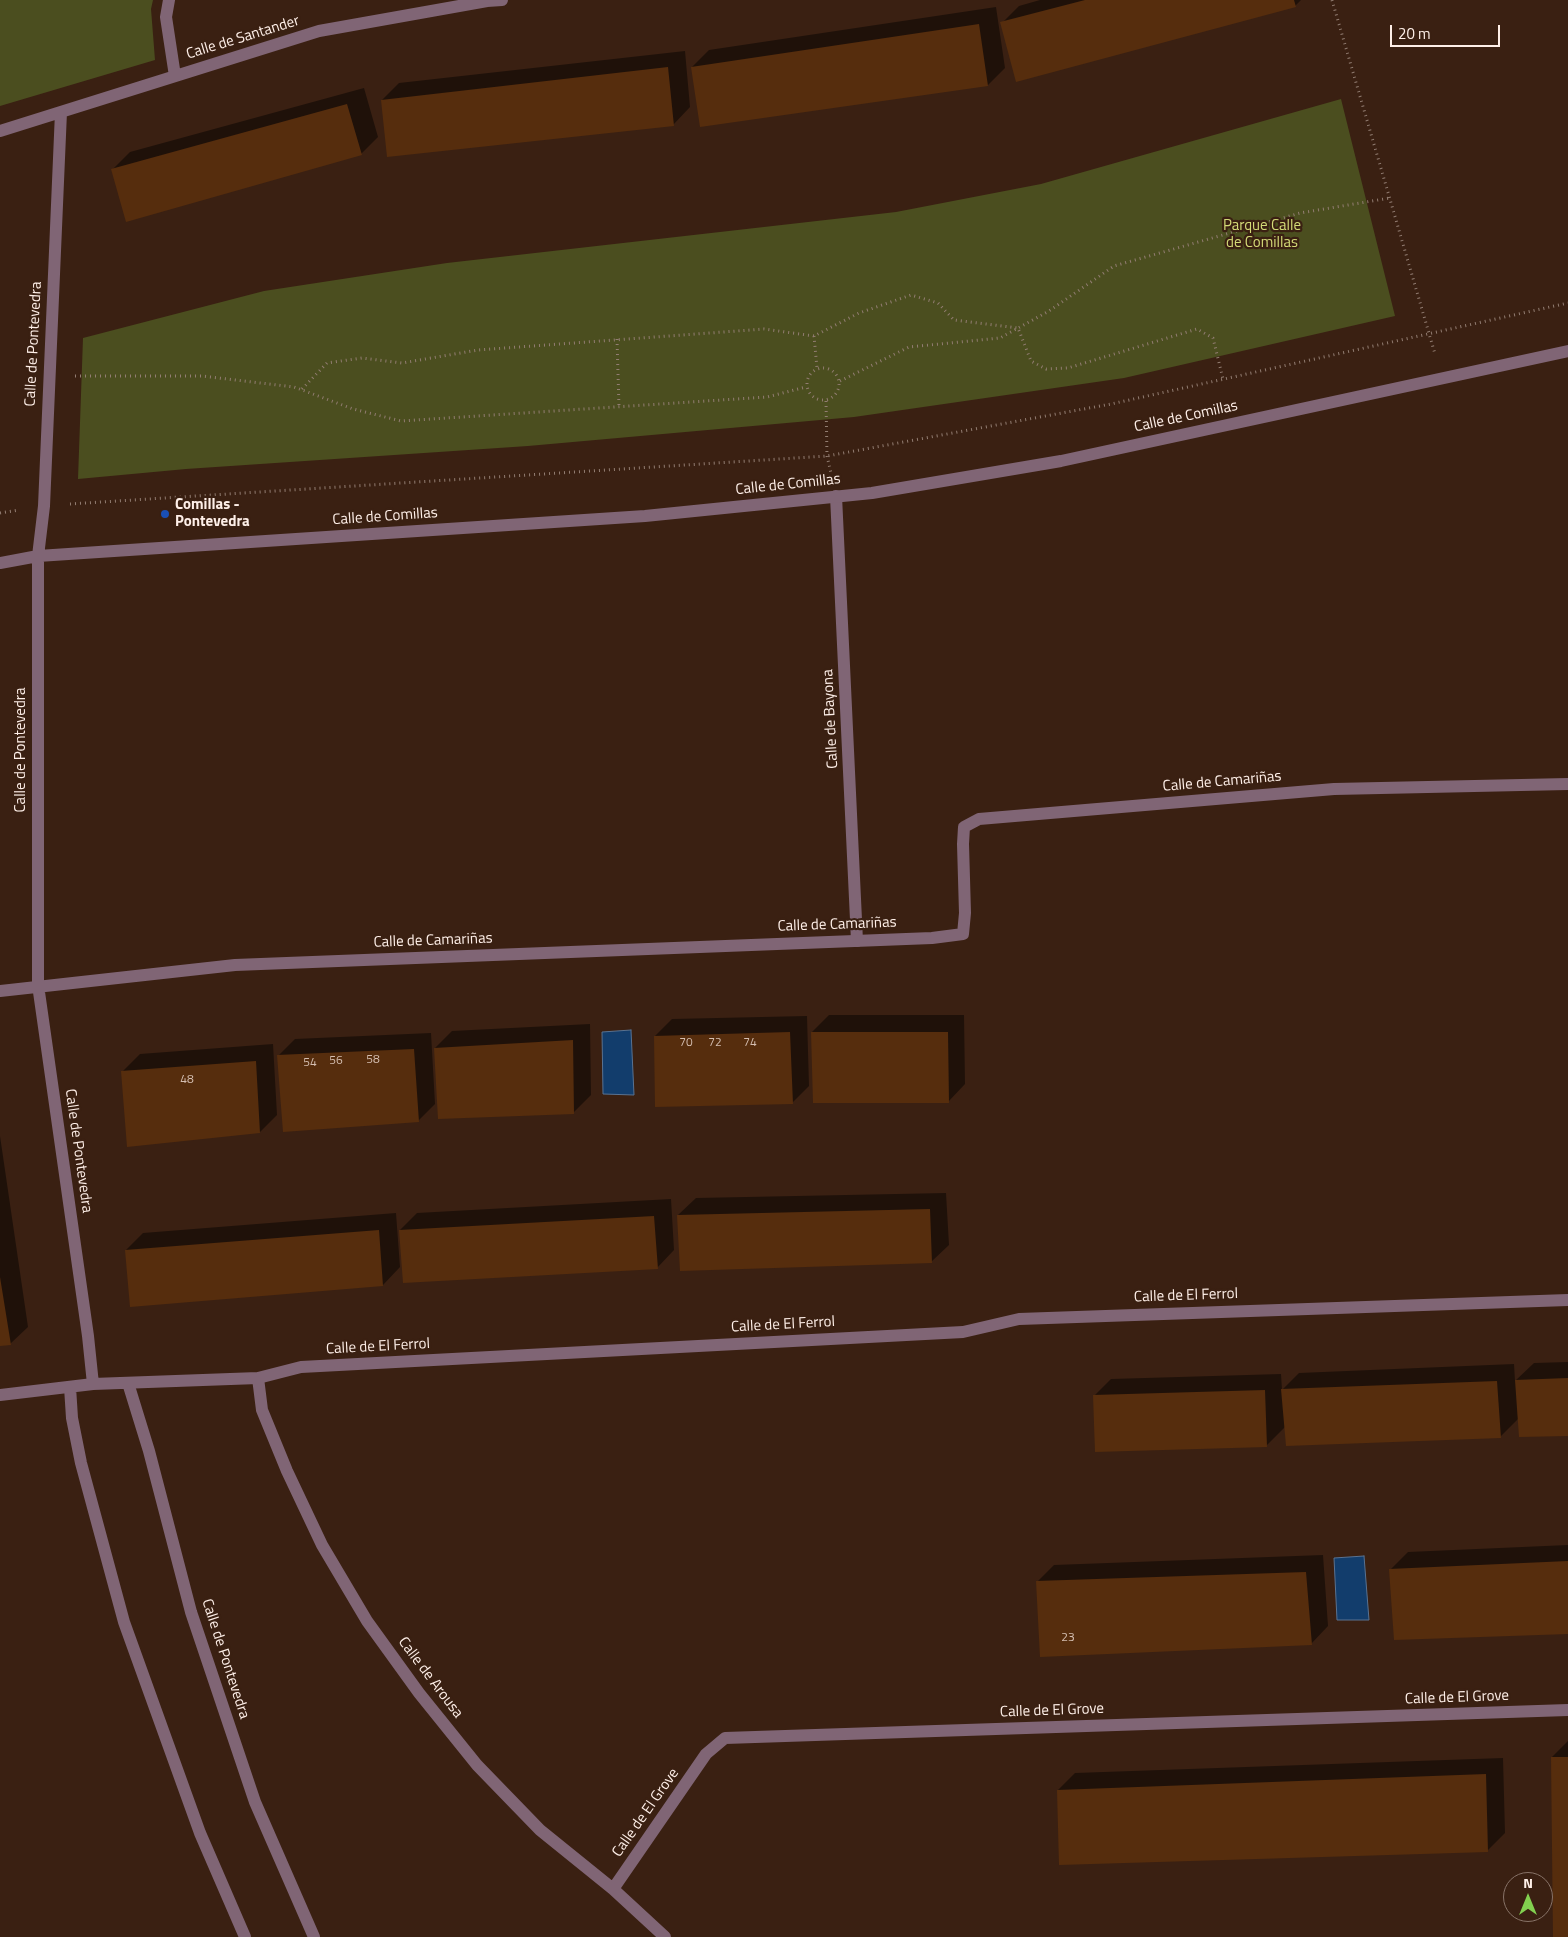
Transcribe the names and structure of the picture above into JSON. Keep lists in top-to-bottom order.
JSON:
{
  "streets": {
    "street": [
      "Calle de Santander",
      "Calle de Pontevedra",
      "Calle de Comillas",
      "Calle de Bayona",
      "Calle de Camariñas",
      "Calle de El Ferrol",
      "Calle de Arousa",
      "Calle de El Grove"
    ]
  },
  "crossings": [
    ["Calle de Santander", "Calle de Pontevedra"],
    ["Calle de Pontevedra", "Calle de Comillas"],
    ["Calle de Pontevedra", "Calle de Camariñas"],
    ["Calle de Pontevedra", "Calle de El Ferrol"],
    ["Calle de Comillas", "Calle de Bayona"],
    ["Calle de Bayona", "Calle de Camariñas"],
    ["Calle de El Ferrol", "Calle de Arousa"],
    ["Calle de Arousa", "Calle de El Grove"]
  ],
  "parks": ["Parque Calle de Comillas"],
  "places": ["Comillas - Pontevedra"],
  "house_numbers": [
    "70",
    "72",
    "74",
    "58",
    "56",
    "54",
    "48",
    "23"
  ],
  "scale_bar": "20 m",
  "north": "top"
}
